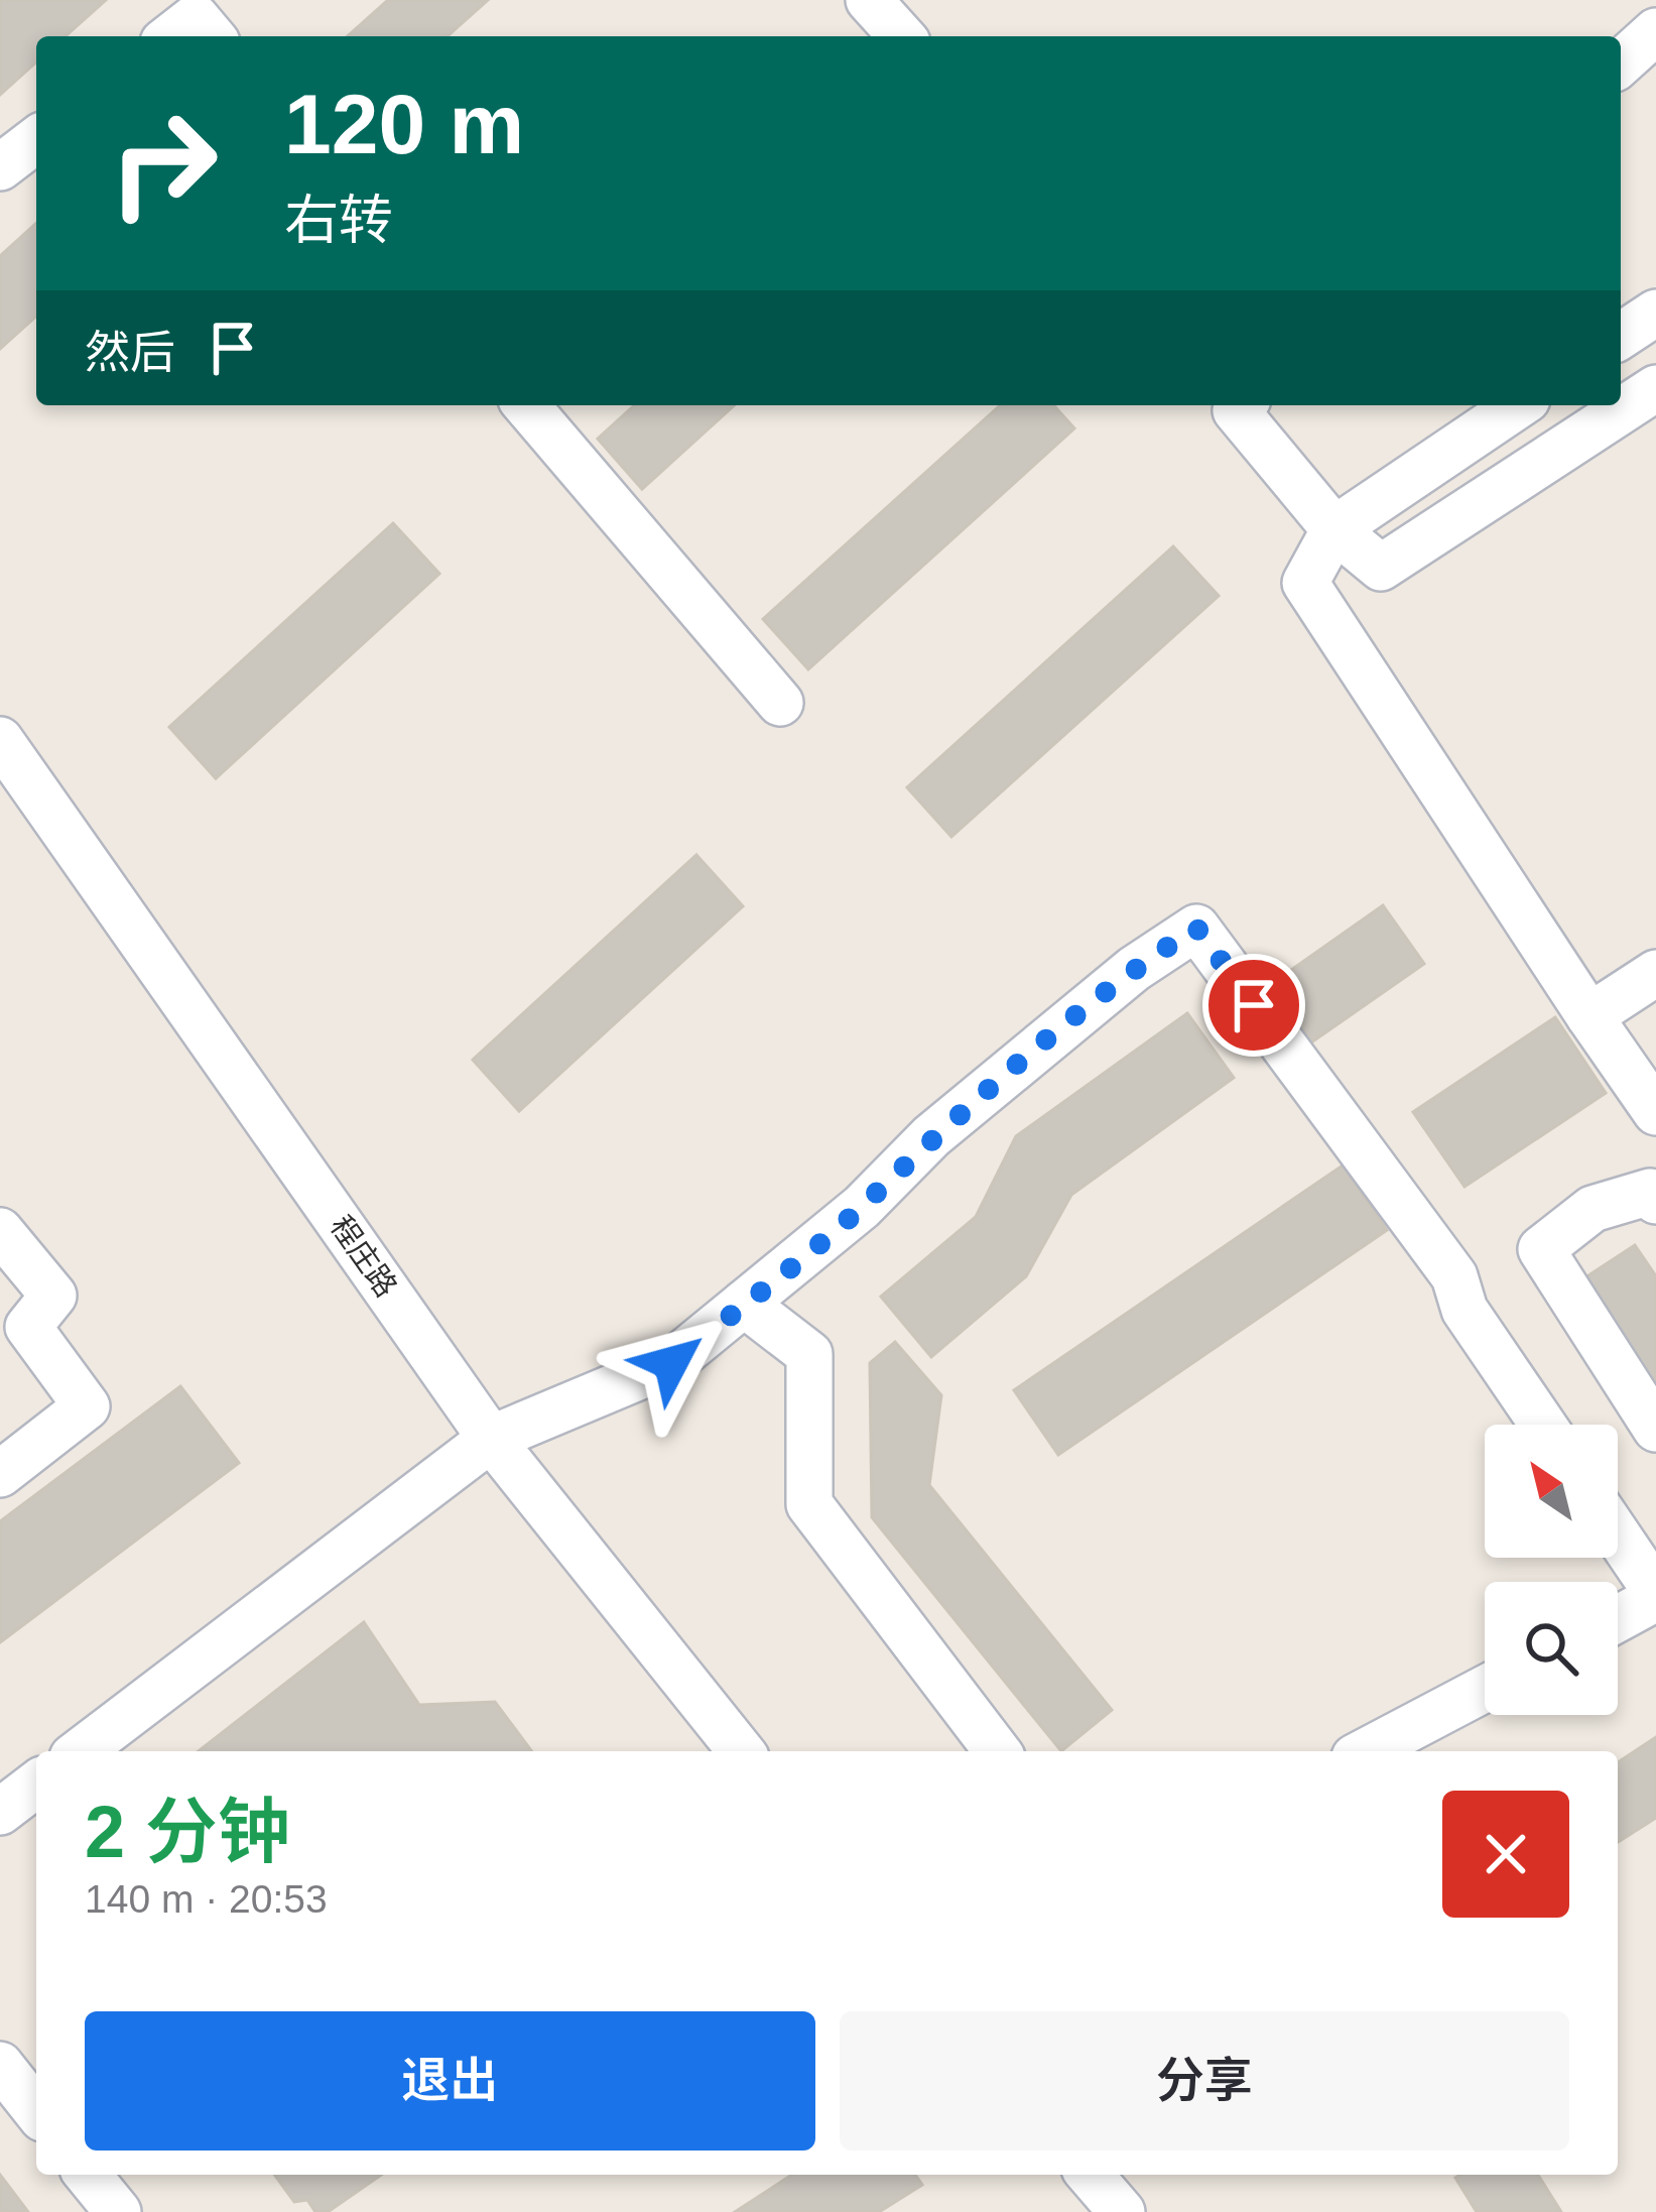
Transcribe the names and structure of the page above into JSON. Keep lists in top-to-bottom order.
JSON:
{
  "streets": {
    "street": ["程庄路"]
  },
  "north": "top left",
  "page": {
    "turn": ["120 m", "右转"],
    "then": "然后",
    "heading": ["2 分钟", "140 m · 20:53"],
    "buttons": ["退出", "分享"]
  }
}
